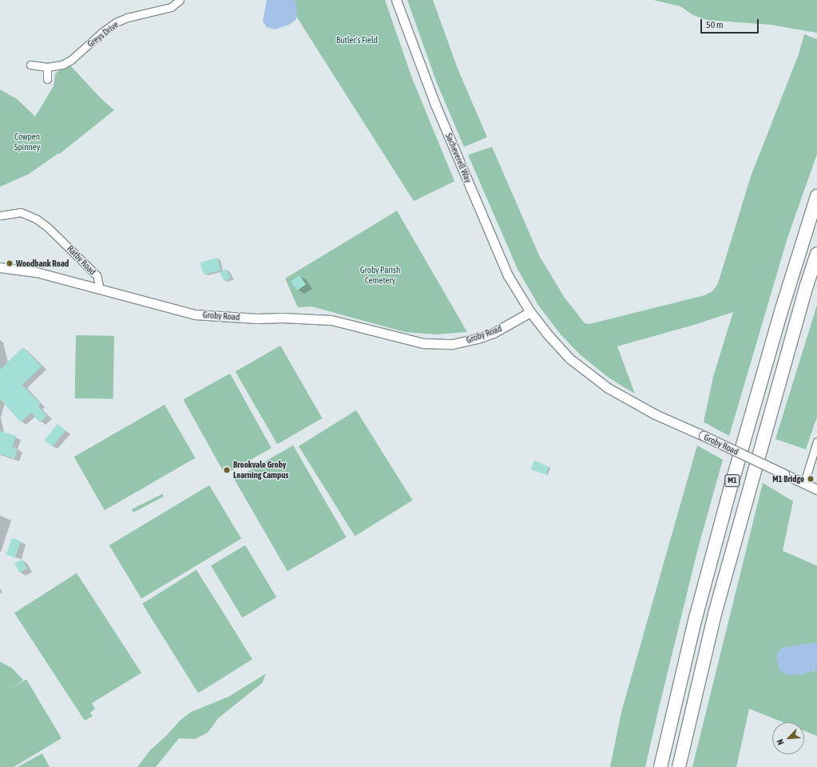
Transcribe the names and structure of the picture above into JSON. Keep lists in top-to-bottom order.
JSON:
{
  "streets": {
    "highway": ["M1"],
    "street": [
      "Greys Drive",
      "Sacheverell Way",
      "Ratby Road",
      "Groby Road"
    ]
  },
  "crossings": [
    ["Sacheverell Way", "Groby Road"],
    ["Ratby Road", "Groby Road"]
  ],
  "parks": ["Butler's Field", "Cowpen Spinney", "Groby Parish Cemetery"],
  "places": ["Woodbank Road", "Brookvale Groby Learning Campus", "M1 Bridge"],
  "scale_bar": "50 m",
  "north": "bottom left"
}
